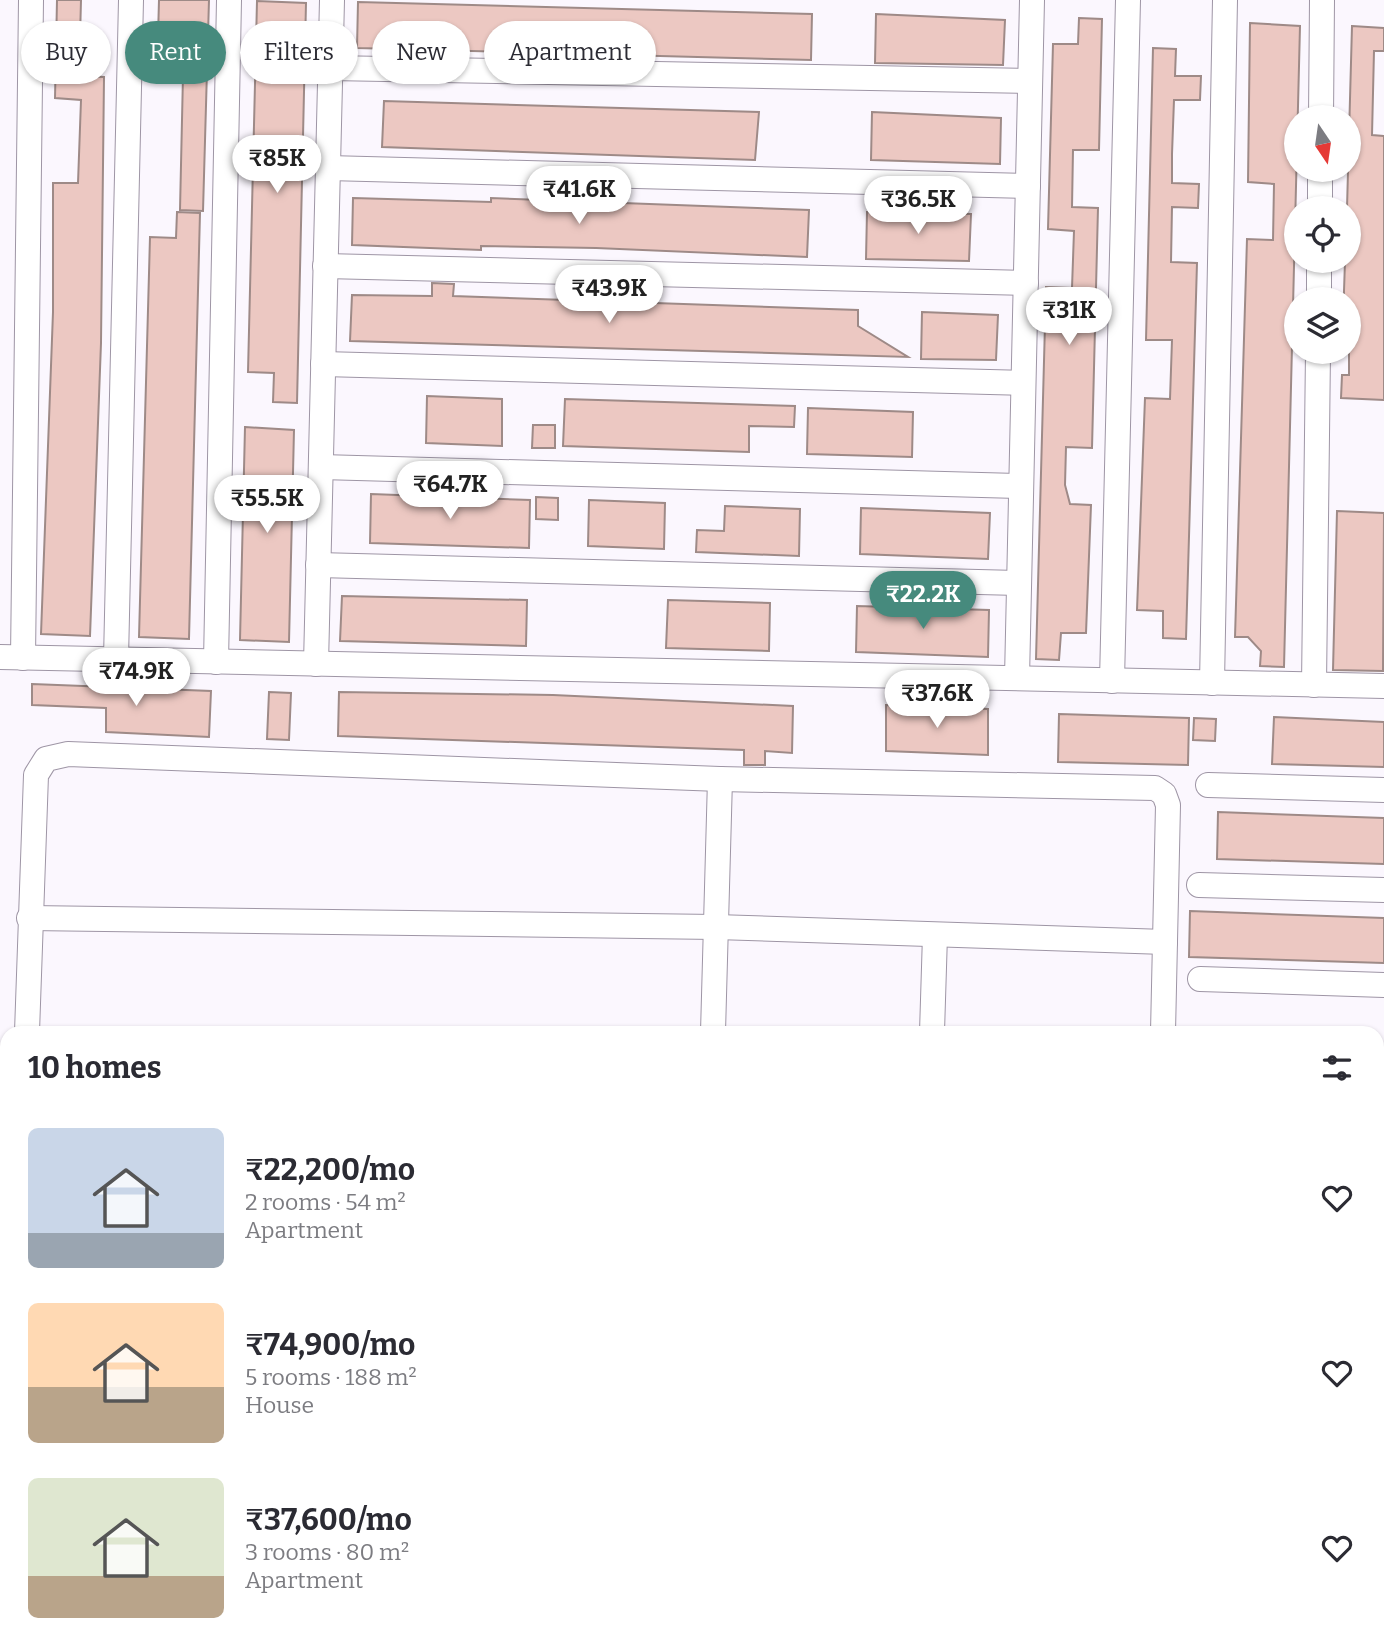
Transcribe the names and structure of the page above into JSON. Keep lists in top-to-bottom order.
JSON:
{
  "north": "bottom",
  "page": {
    "chip": [
      "Buy",
      "Rent",
      "Filters",
      "New",
      "Apartment"
    ],
    "price": [
      "₹85K",
      "₹41.6K",
      "₹36.5K",
      "₹43.9K",
      "₹31K",
      "₹64.7K",
      "₹55.5K",
      "₹22.2K",
      "₹74.9K",
      "₹37.6K"
    ],
    "heading": "10 homes",
    "list": [
      {
        "name": "₹22,200/mo",
        "note": "2 rooms · 54 m² · Apartment"
      },
      {
        "name": "₹74,900/mo",
        "note": "5 rooms · 188 m² · House"
      },
      {
        "name": "₹37,600/mo",
        "note": "3 rooms · 80 m² · Apartment"
      }
    ]
  }
}
